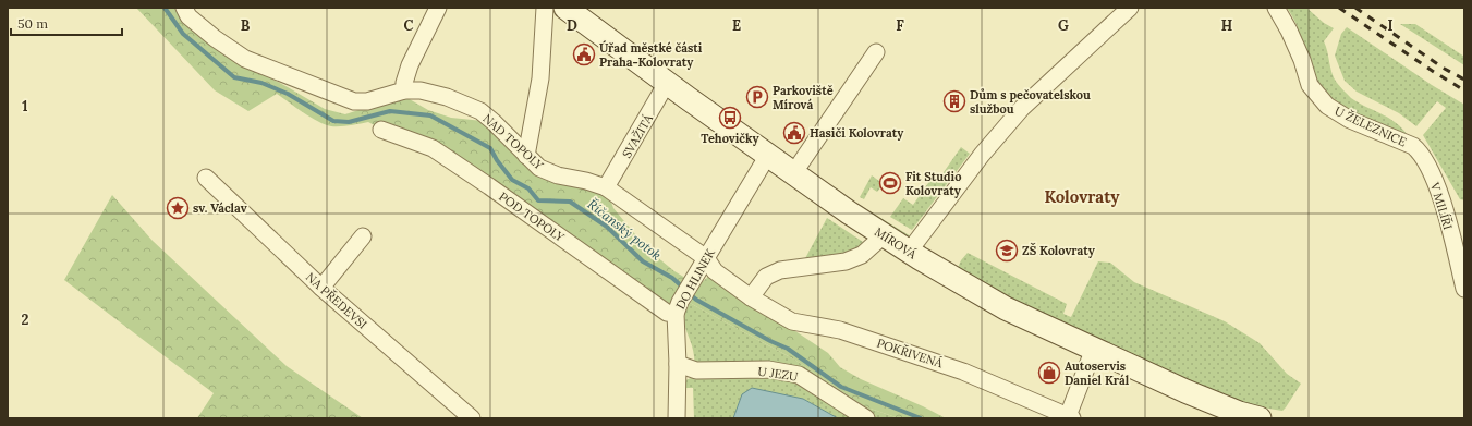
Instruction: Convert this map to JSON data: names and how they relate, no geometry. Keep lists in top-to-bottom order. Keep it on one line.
{"streets":{"street":["U ŽELEZNICE","SVAŽITÁ","NAD TOPOLY","V MILÍŘI","POD TOPOLY","MÍROVÁ","DO HLINEK","NA PŘEDEVSI","POKŘIVENÁ","U JEZU"]},"crossings":[["U ŽELEZNICE","V MILÍŘI"],["SVAŽITÁ","NAD TOPOLY"],["SVAŽITÁ","MÍROVÁ"],["NAD TOPOLY","DO HLINEK"],["NAD TOPOLY","POKŘIVENÁ"],["POD TOPOLY","DO HLINEK"],["MÍROVÁ","DO HLINEK"],["MÍROVÁ","POKŘIVENÁ"],["DO HLINEK","POKŘIVENÁ"],["DO HLINEK","U JEZU"]],"districts":["Kolovraty"],"water":["Říčanský potok"],"places":{"public building":["Úřad městké části Praha-Kolovraty","Hasiči Kolovraty"],"parking":["Parkoviště Mírová"],"building":["Dům s pečovatelskou službou"],"bus stop":["Tehovičky"],"sports":["Fit Studio Kolovraty"],"place":["sv. Václav"],"school or university":["ZŠ Kolovraty"],"shop":["Autoservis Daniel Král"]},"scale_bar":"50 m","grid":{"columns":["B","C","D","E","F","G","H","I"],"rows":["1","2"]}}
